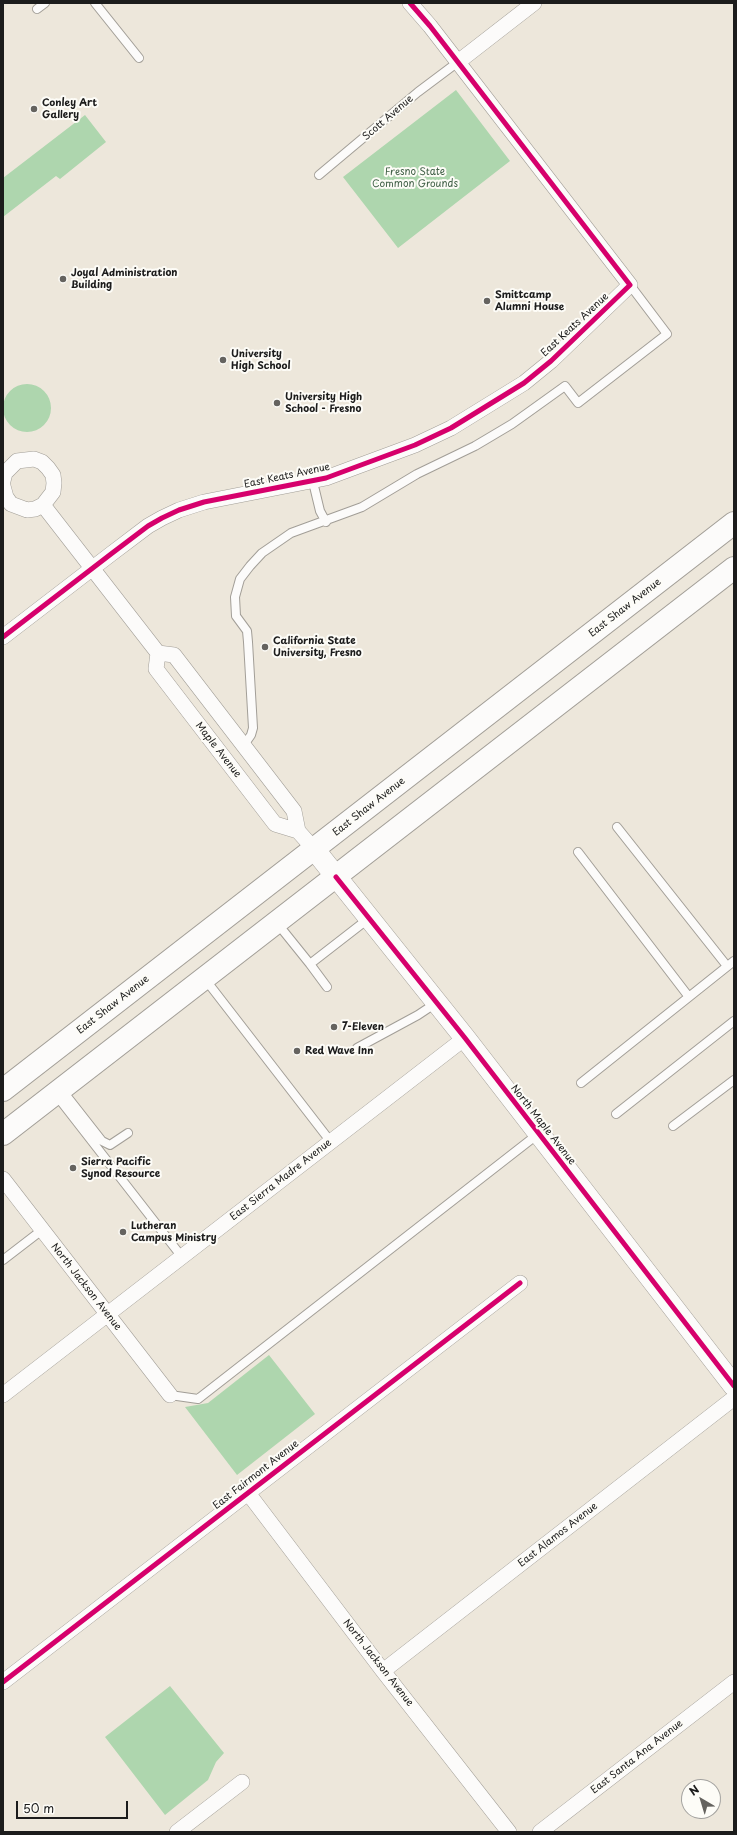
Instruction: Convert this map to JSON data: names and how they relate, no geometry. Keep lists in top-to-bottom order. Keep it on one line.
{"streets":{"main road":["East Shaw Avenue"],"street":["East Keats Avenue","Maple Avenue","North Maple Avenue","East Sierra Madre Avenue","North Jackson Avenue","East Fairmont Avenue","East Alamos Avenue","East Santa Ana Avenue"],"lane":["Scott Avenue"]},"crossings":[["East Shaw Avenue","North Maple Avenue"],["North Maple Avenue","East Sierra Madre Avenue"],["East Sierra Madre Avenue","North Jackson Avenue"],["North Jackson Avenue","East Fairmont Avenue"],["North Jackson Avenue","East Alamos Avenue"]],"parks":["Fresno State Common Grounds"],"places":["Conley Art Gallery","Joyal Administration Building","Smittcamp Alumni House","University High School","University High School - Fresno","California State University, Fresno","7-Eleven","Red Wave Inn","Sierra Pacific Synod Resource","Lutheran Campus Ministry"],"scale_bar":"50 m","north":"top left"}
